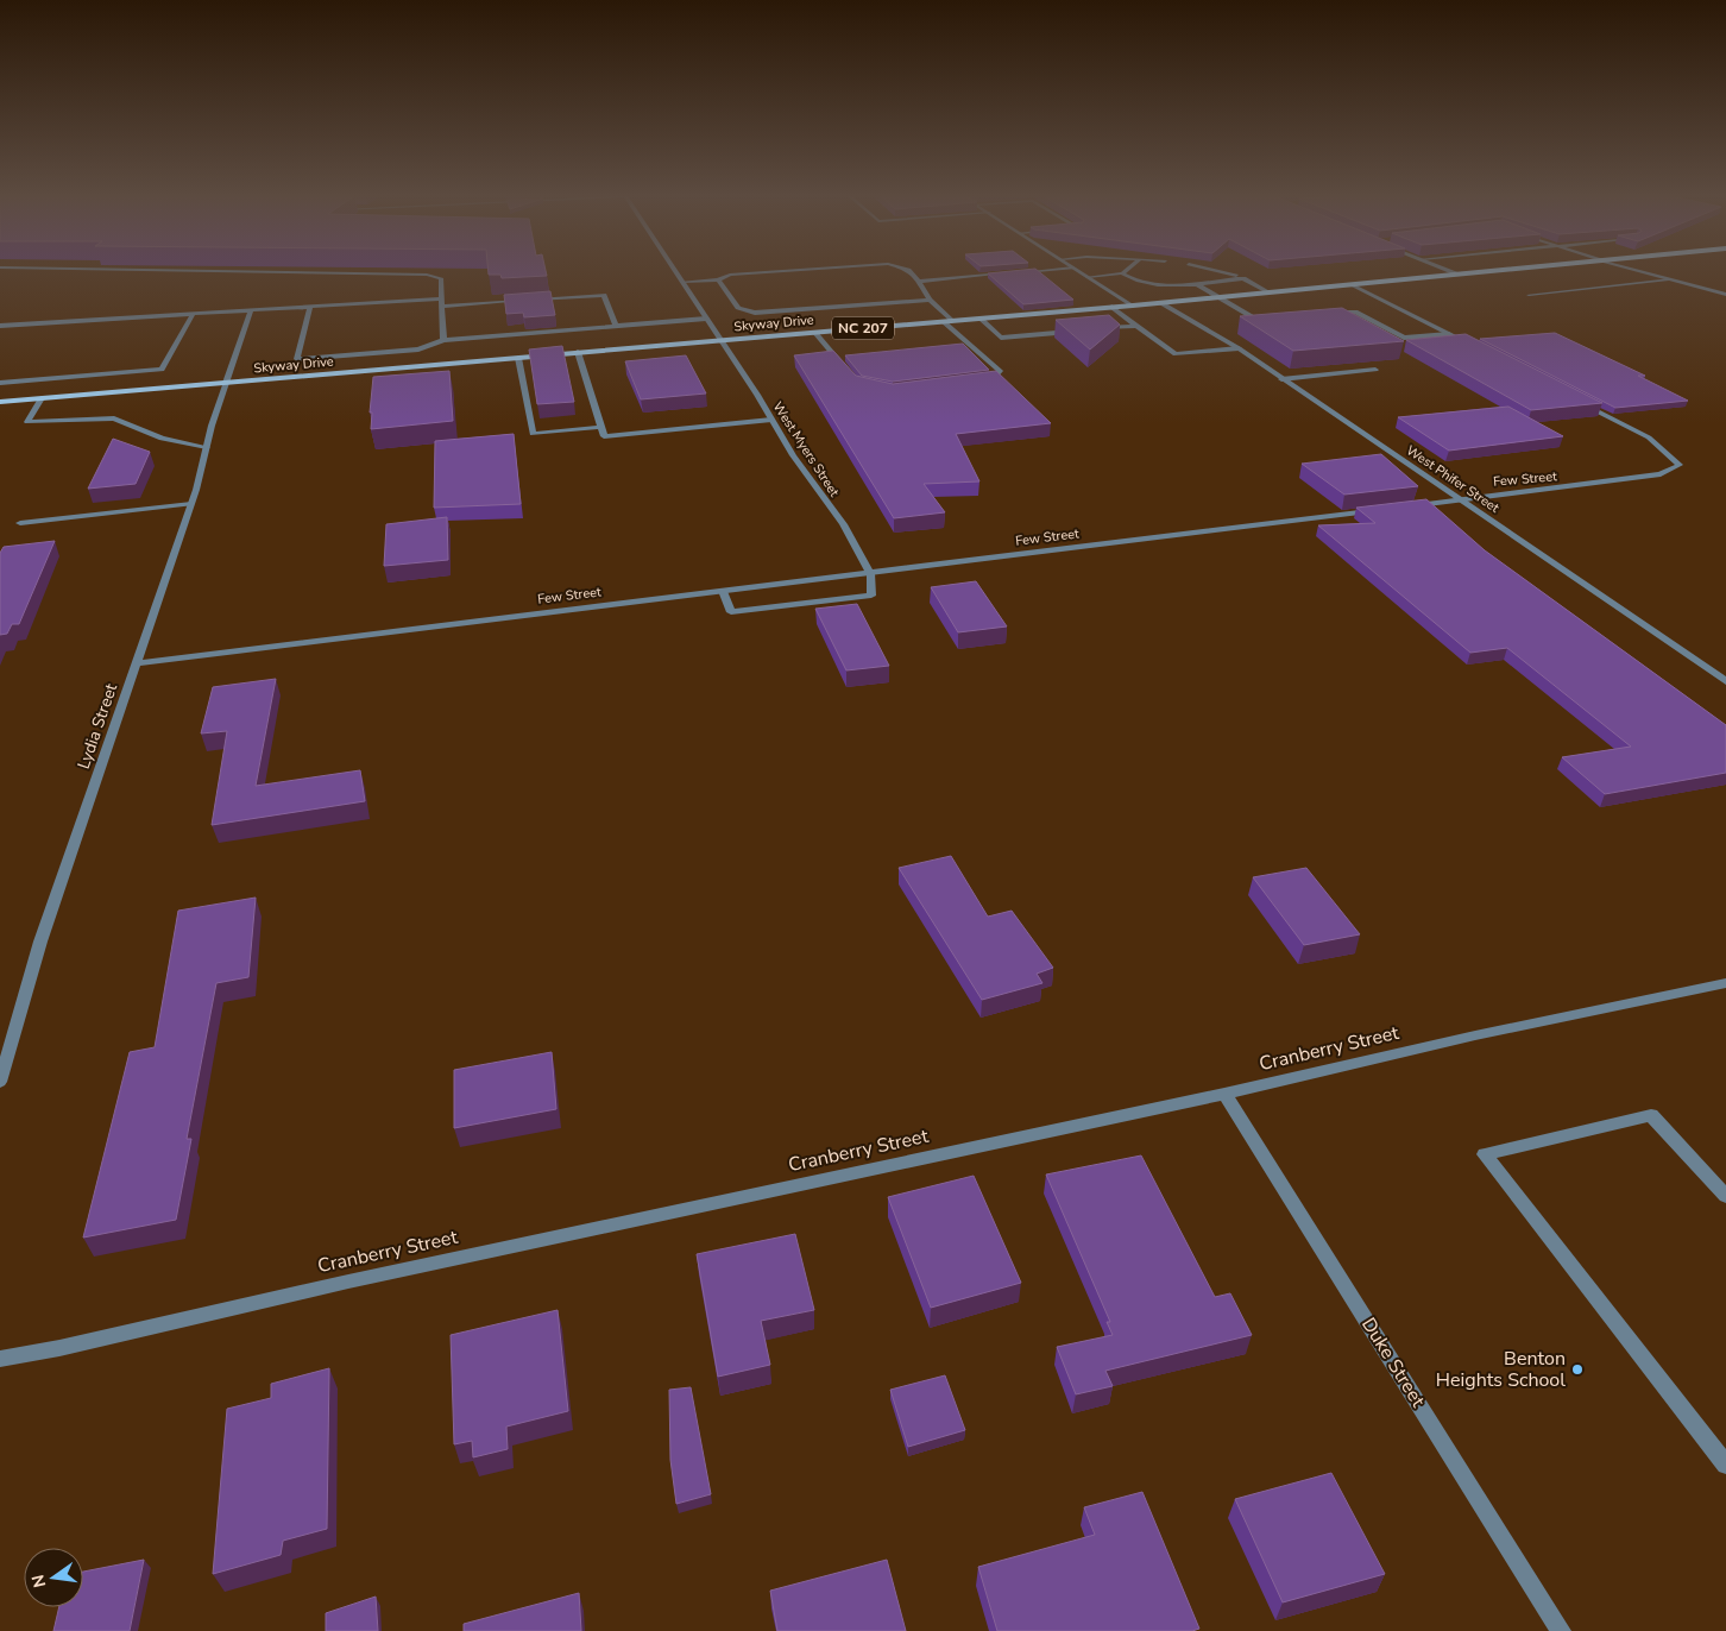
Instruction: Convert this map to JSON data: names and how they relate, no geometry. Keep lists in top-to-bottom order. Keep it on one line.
{"streets":{"main road":["Skyway Drive","NC 207"],"street":["West Myers Street","West Phifer Street","Few Street","Lydia Street","Cranberry Street","Duke Street"]},"crossings":[["Skyway Drive","West Myers Street"],["Skyway Drive","West Phifer Street"],["Skyway Drive","Lydia Street"],["West Myers Street","Few Street"],["West Phifer Street","Few Street"],["Few Street","Lydia Street"],["Cranberry Street","Duke Street"]],"places":["Benton Heights School"],"north":"left"}
